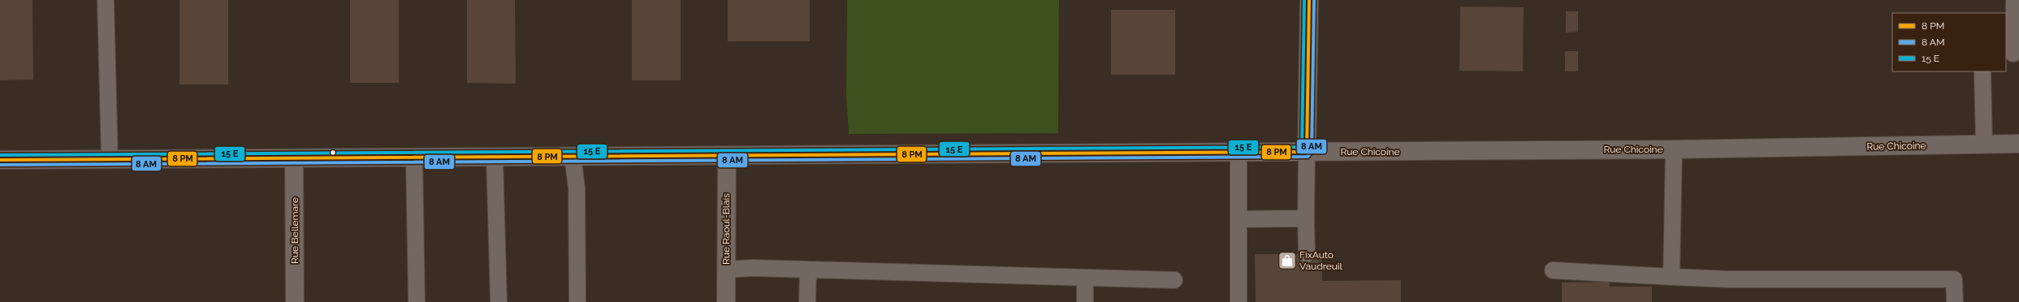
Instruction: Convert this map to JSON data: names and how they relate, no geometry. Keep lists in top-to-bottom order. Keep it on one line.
{"streets":{"street":["Rue Chicoine","Rue Raoul-Blais","Rue Bellemare"]},"crossings":[["Rue Chicoine","Rue Raoul-Blais"],["Rue Chicoine","Rue Bellemare"]],"places":{"shop":["FixAuto Vaudreuil"]},"legend":["8 PM","8 AM","15 E"]}
